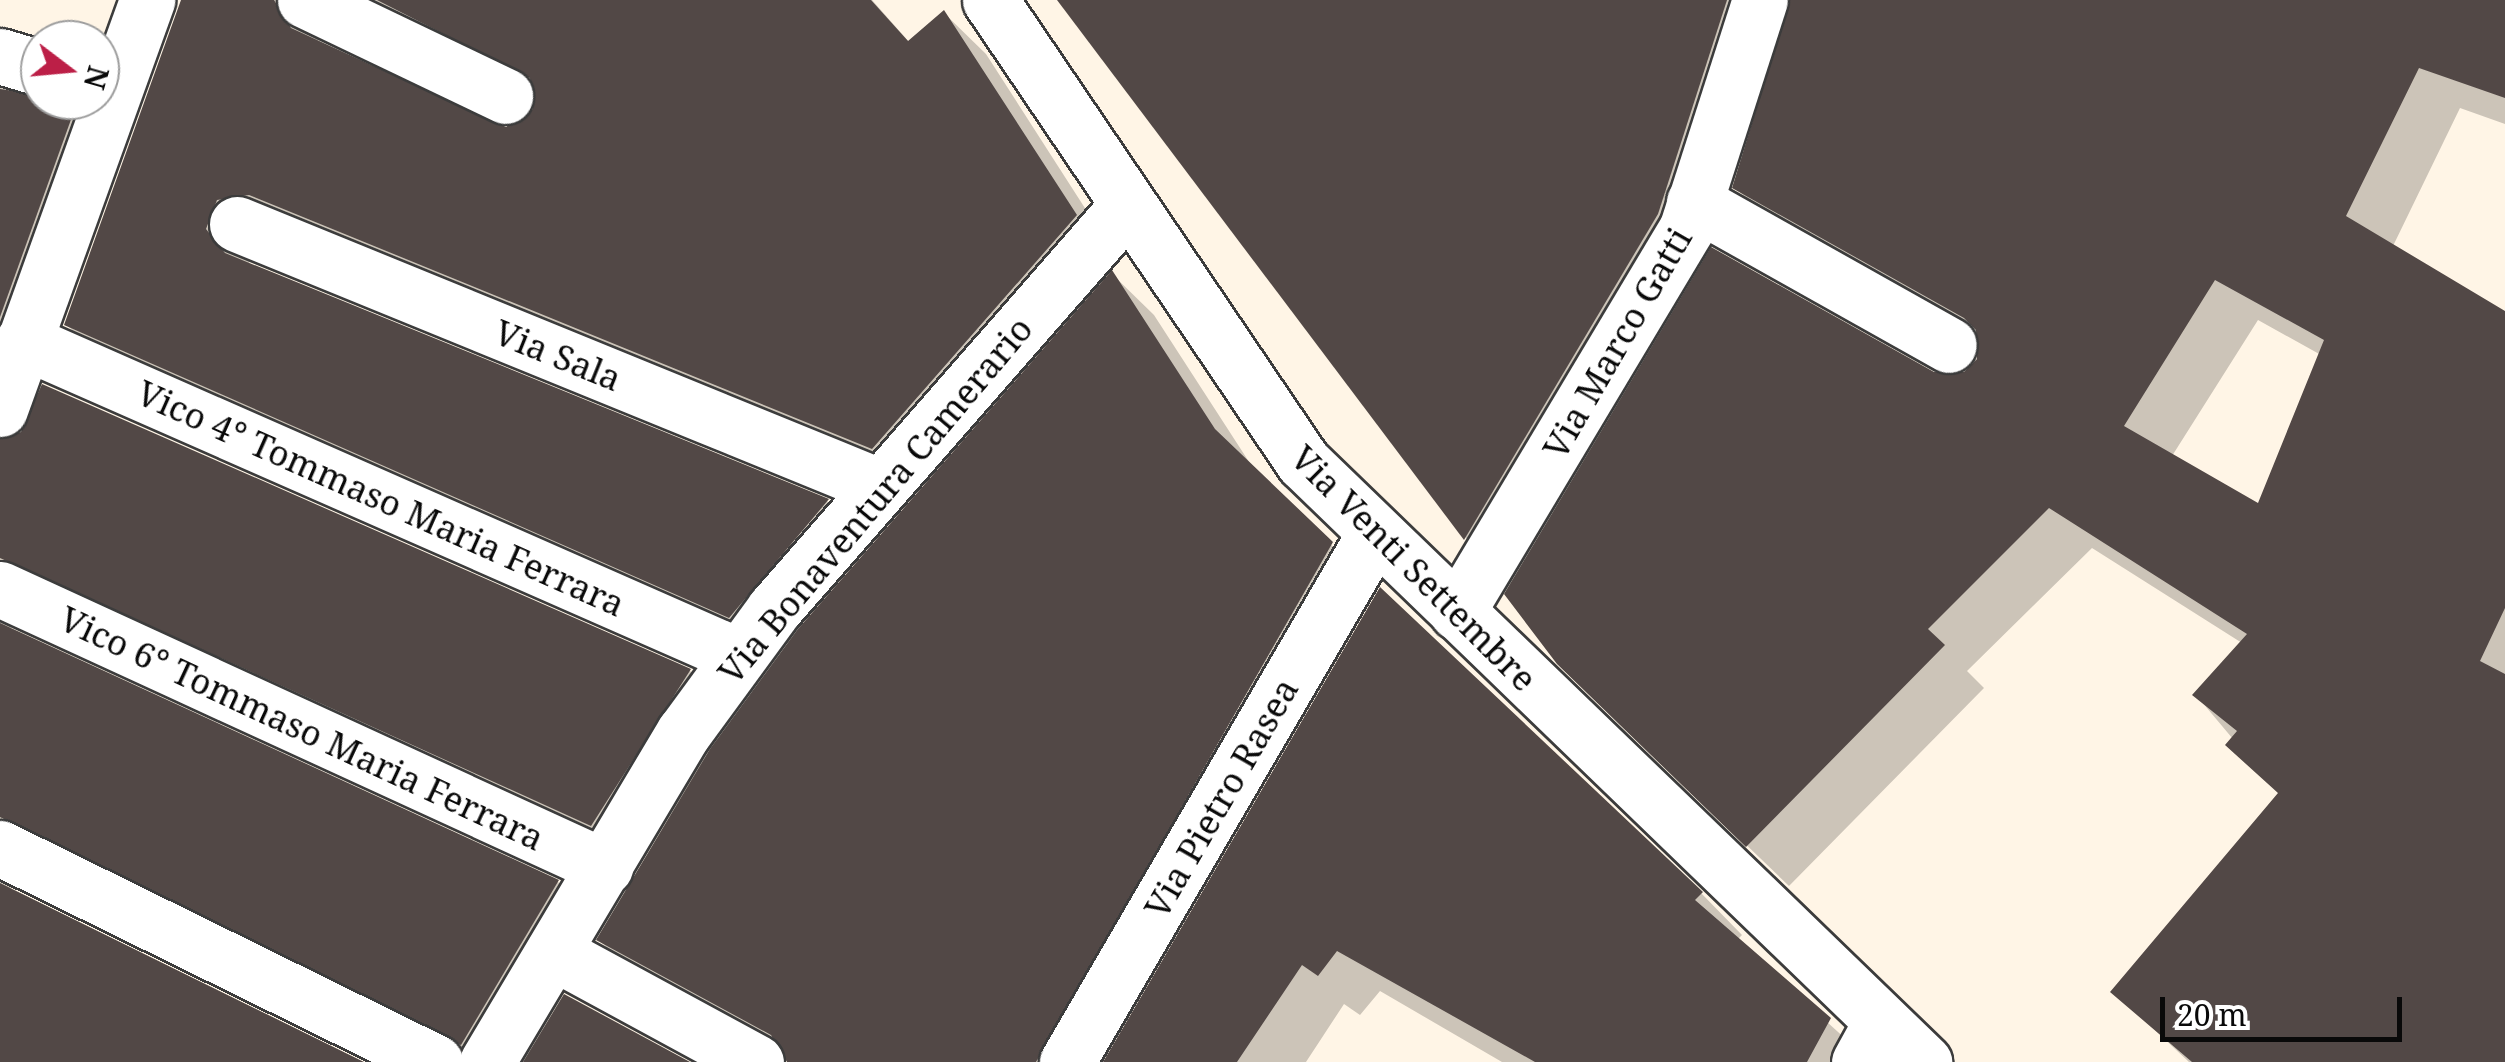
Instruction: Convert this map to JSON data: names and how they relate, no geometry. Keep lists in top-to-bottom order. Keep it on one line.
{"streets":{"street":["Via Marco Gatti","Via Sala","Vico 4° Tommaso Maria Ferrara","Via Bonaventura Camerario","Via Venti Settembre","Vico 6° Tommaso Maria Ferrara","Via Pietro Rasea"]},"crossings":[["Via Marco Gatti","Via Venti Settembre"],["Via Sala","Via Bonaventura Camerario"],["Vico 4° Tommaso Maria Ferrara","Via Bonaventura Camerario"],["Via Bonaventura Camerario","Via Venti Settembre"],["Via Bonaventura Camerario","Vico 6° Tommaso Maria Ferrara"],["Via Venti Settembre","Via Pietro Rasea"]],"scale_bar":"20 m","north":"right"}
